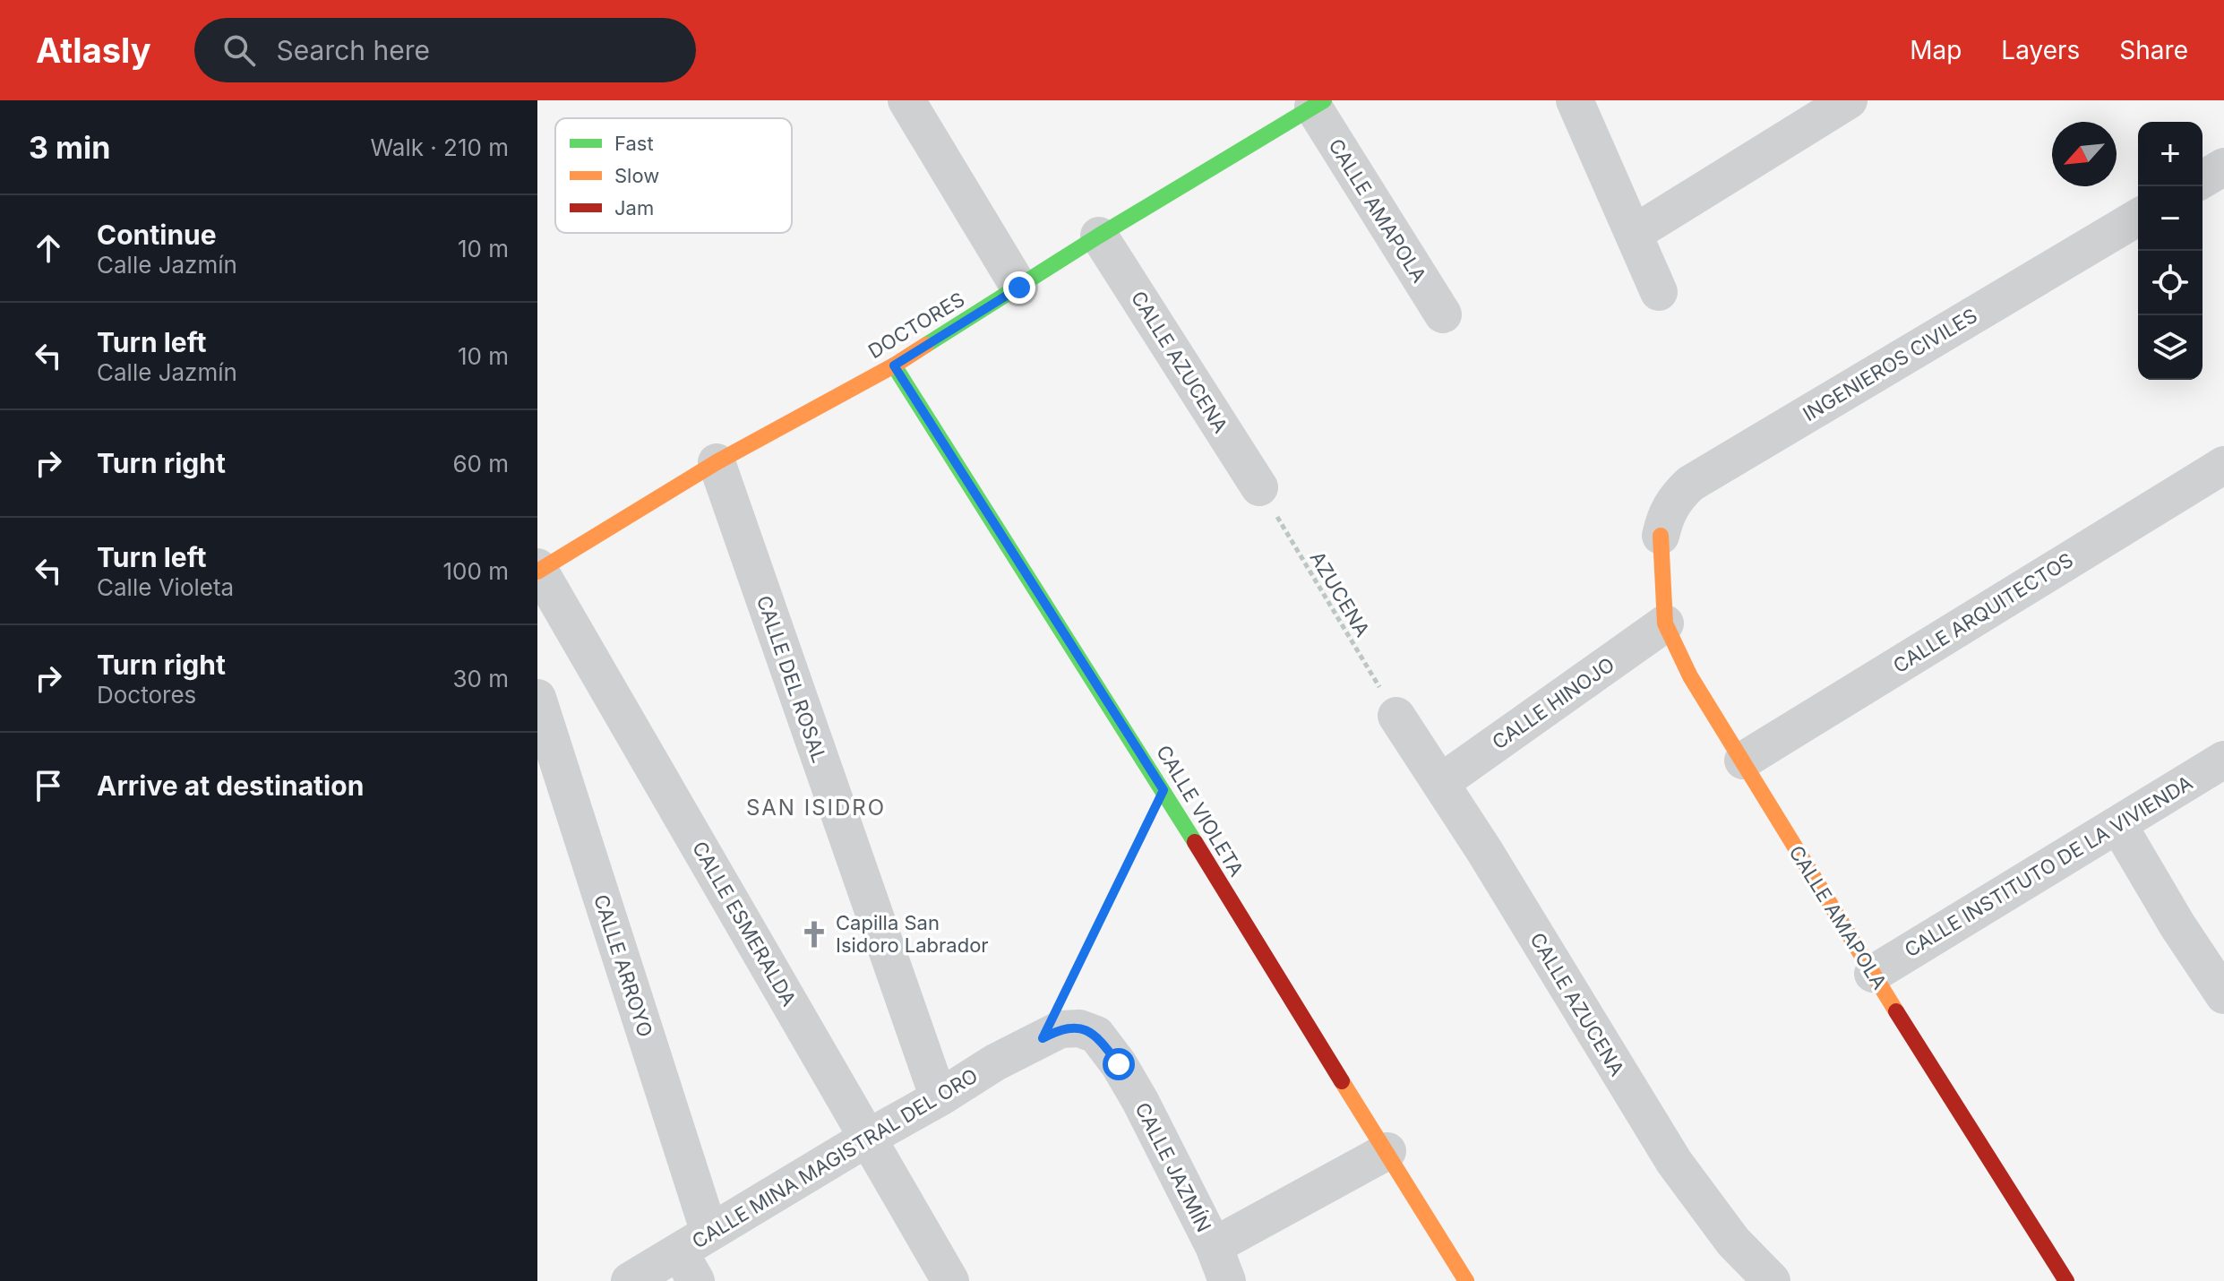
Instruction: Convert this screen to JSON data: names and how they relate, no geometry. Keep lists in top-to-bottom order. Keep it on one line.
{"streets":{"street":["CALLE AMAPOLA","DOCTORES","CALLE AZUCENA","INGENIEROS CIVILES","CALLE ARQUITECTOS","CALLE DEL ROSAL","CALLE HINOJO","CALLE VIOLETA","CALLE INSTITUTO DE LA VIVIENDA","CALLE ESMERALDA","CALLE ARROYO","CALLE MINA MAGISTRAL DEL ORO","CALLE JAZMÍN"],"path":["AZUCENA"]},"crossings":[["CALLE AMAPOLA","DOCTORES"],["CALLE AMAPOLA","INGENIEROS CIVILES"],["CALLE AMAPOLA","CALLE ARQUITECTOS"],["CALLE AMAPOLA","CALLE HINOJO"],["CALLE AMAPOLA","CALLE INSTITUTO DE LA VIVIENDA"],["DOCTORES","CALLE AZUCENA"],["DOCTORES","CALLE DEL ROSAL"],["DOCTORES","CALLE VIOLETA"],["DOCTORES","CALLE ESMERALDA"],["CALLE AZUCENA","AZUCENA"],["CALLE AZUCENA","CALLE HINOJO"],["CALLE DEL ROSAL","CALLE MINA MAGISTRAL DEL ORO"],["CALLE ESMERALDA","CALLE MINA MAGISTRAL DEL ORO"],["CALLE ARROYO","CALLE MINA MAGISTRAL DEL ORO"],["CALLE MINA MAGISTRAL DEL ORO","CALLE JAZMÍN"]],"districts":["SAN ISIDRO"],"places":{"church":["Capilla San Isidoro Labrador"]},"legend":["Fast","Slow","Jam"],"north":"bottom left","page":{"header":"Atlasly","search":"Search here","nav":["Map","Layers","Share"],"heading":["3 min","Walk · 210 m"],"map_buttons":["+","−"],"list":[["Continue","Calle Jazmín","10 m"],["Turn left","Calle Jazmín","10 m"],["Turn right","60 m"],["Turn left","Calle Violeta","100 m"],["Turn right","Doctores","30 m"],"Arrive at destination"]}}
